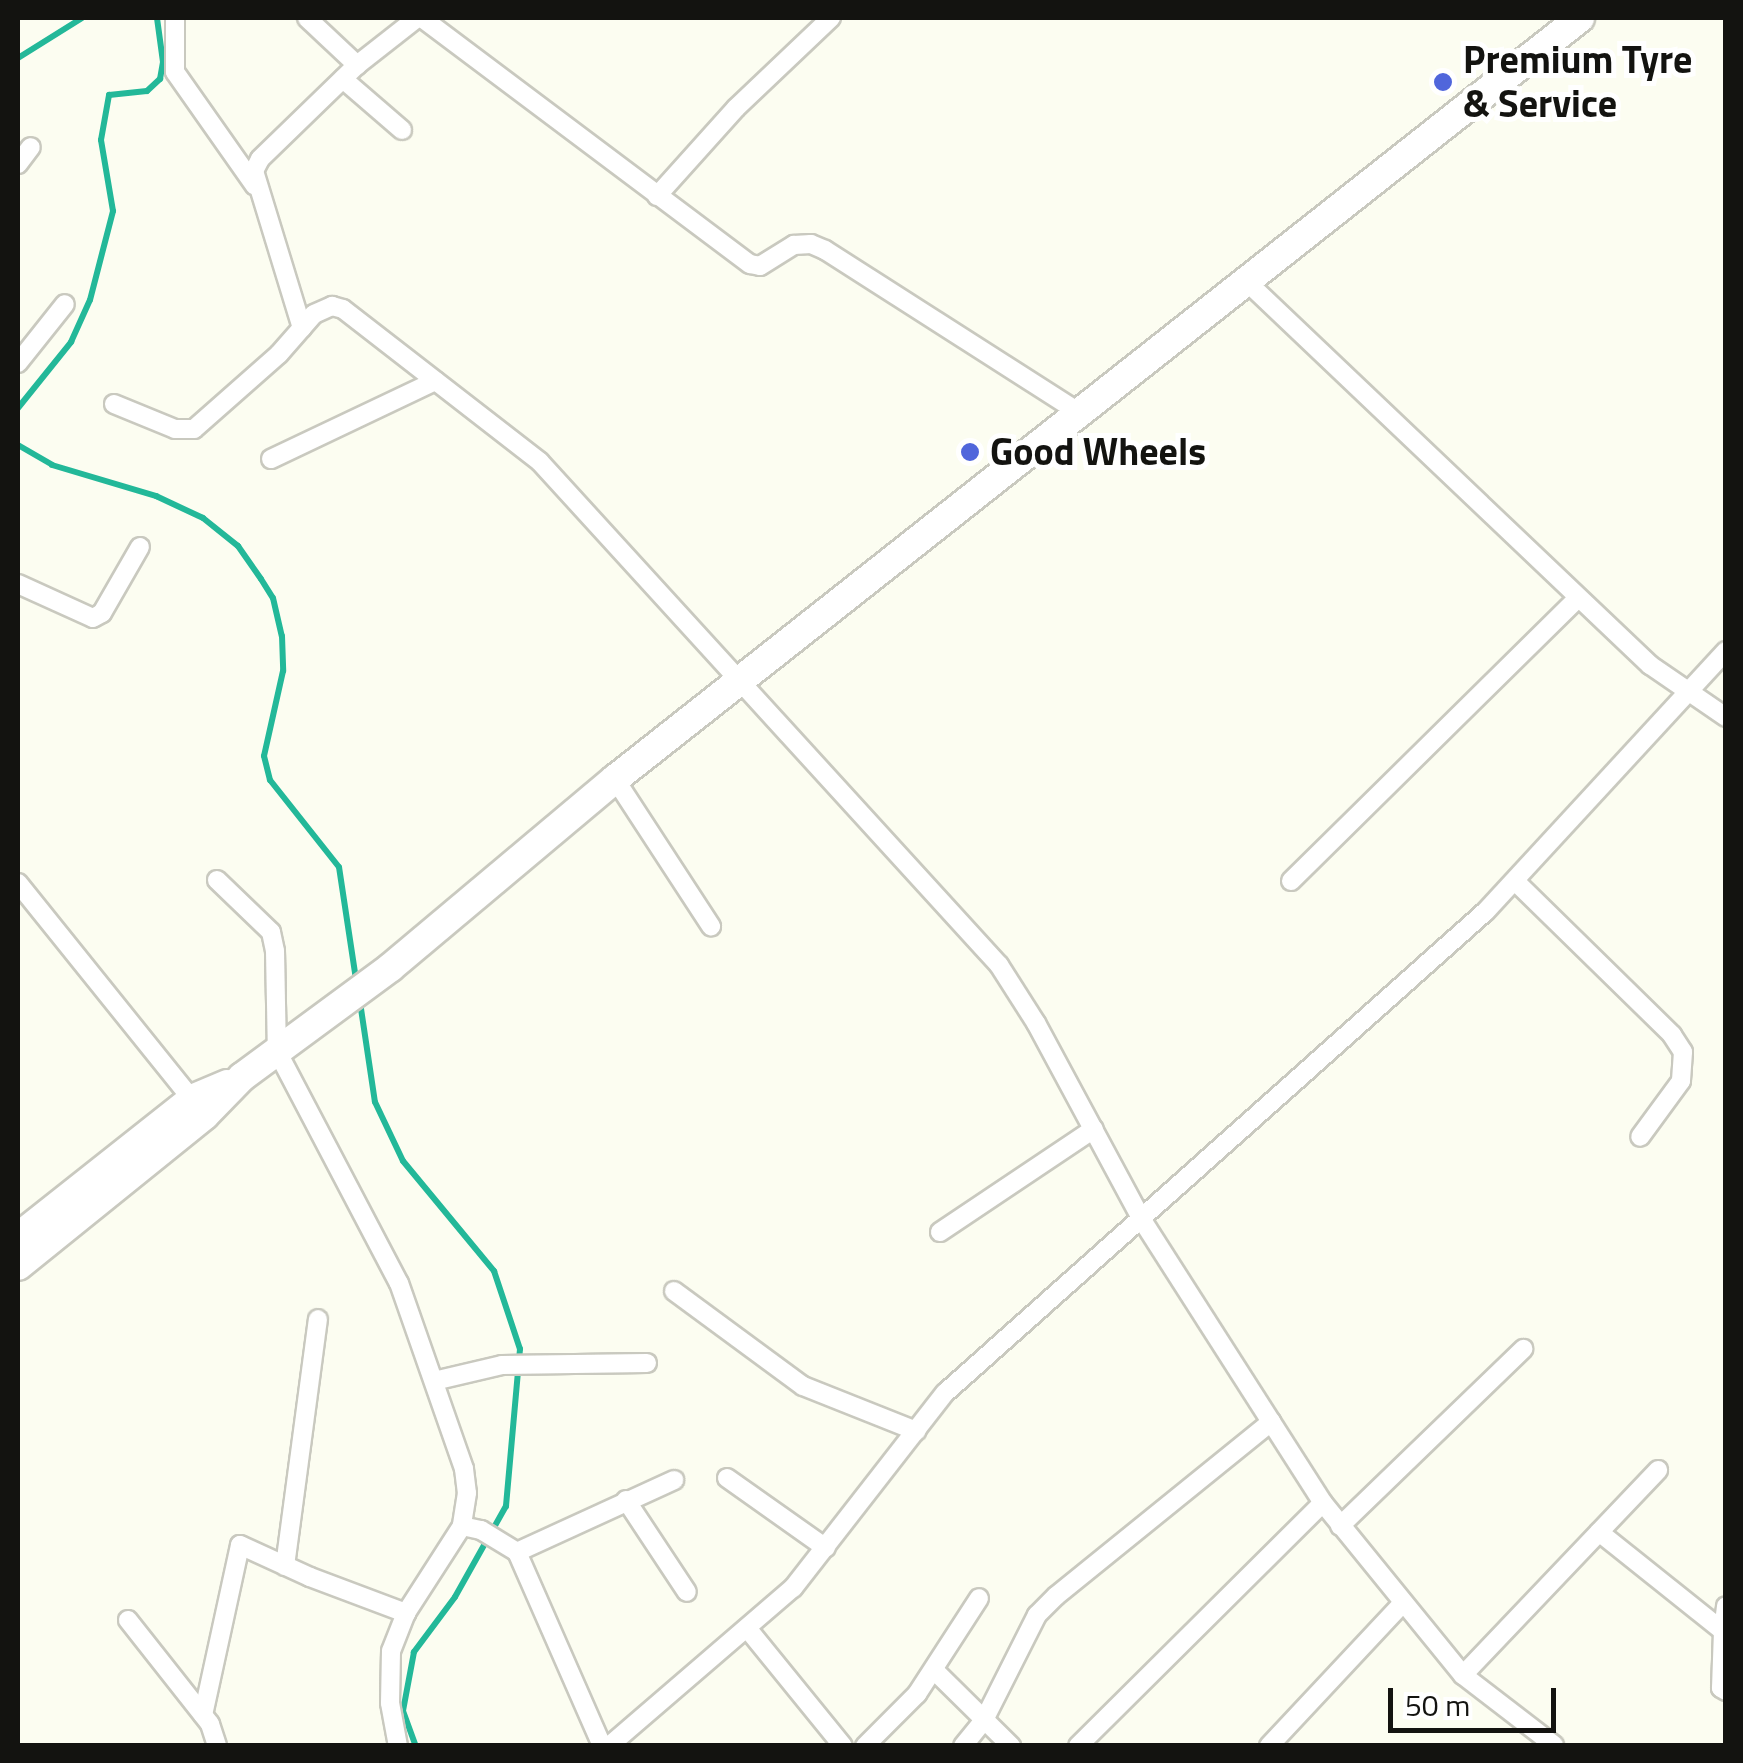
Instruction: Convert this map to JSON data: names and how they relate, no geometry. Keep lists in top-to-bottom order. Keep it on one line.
{"places":["Premium Tyre & Service","Good Wheels"],"scale_bar":"50 m"}
